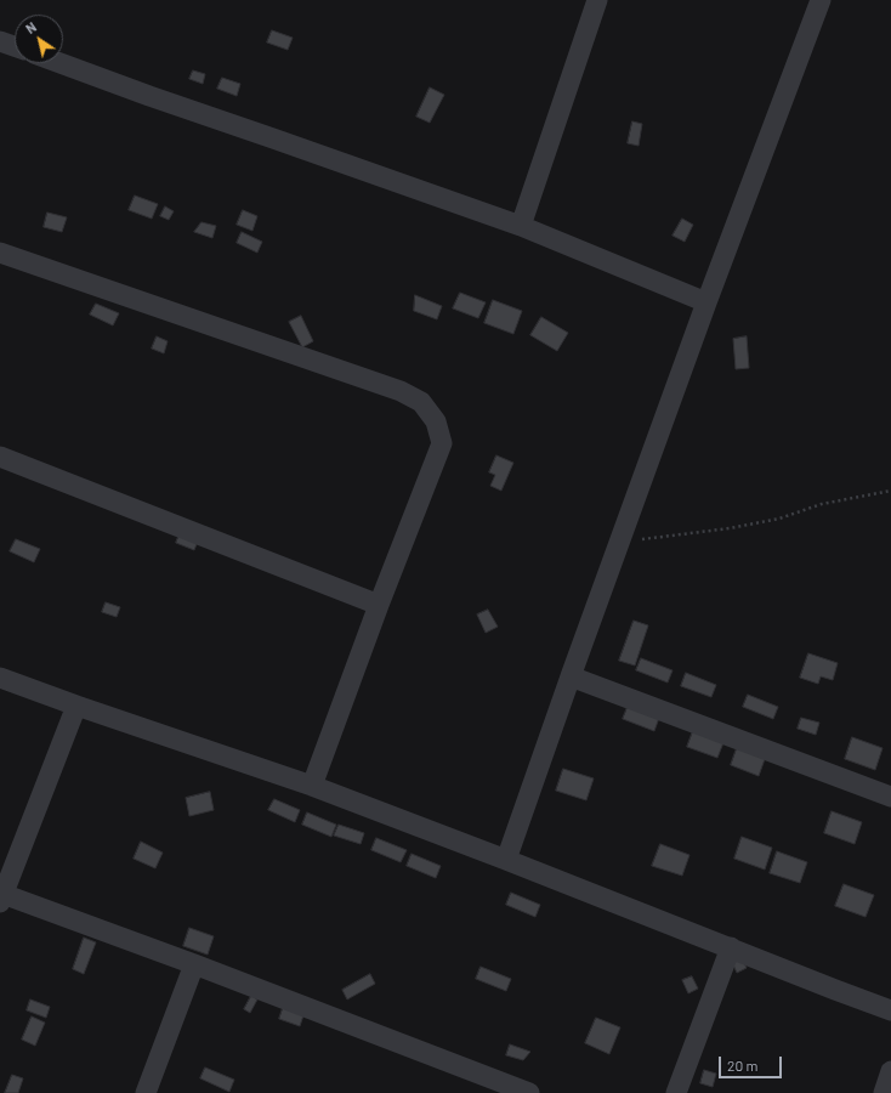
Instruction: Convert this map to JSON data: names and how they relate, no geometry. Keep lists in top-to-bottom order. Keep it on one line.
{"scale_bar":"20 m","north":"top left"}
